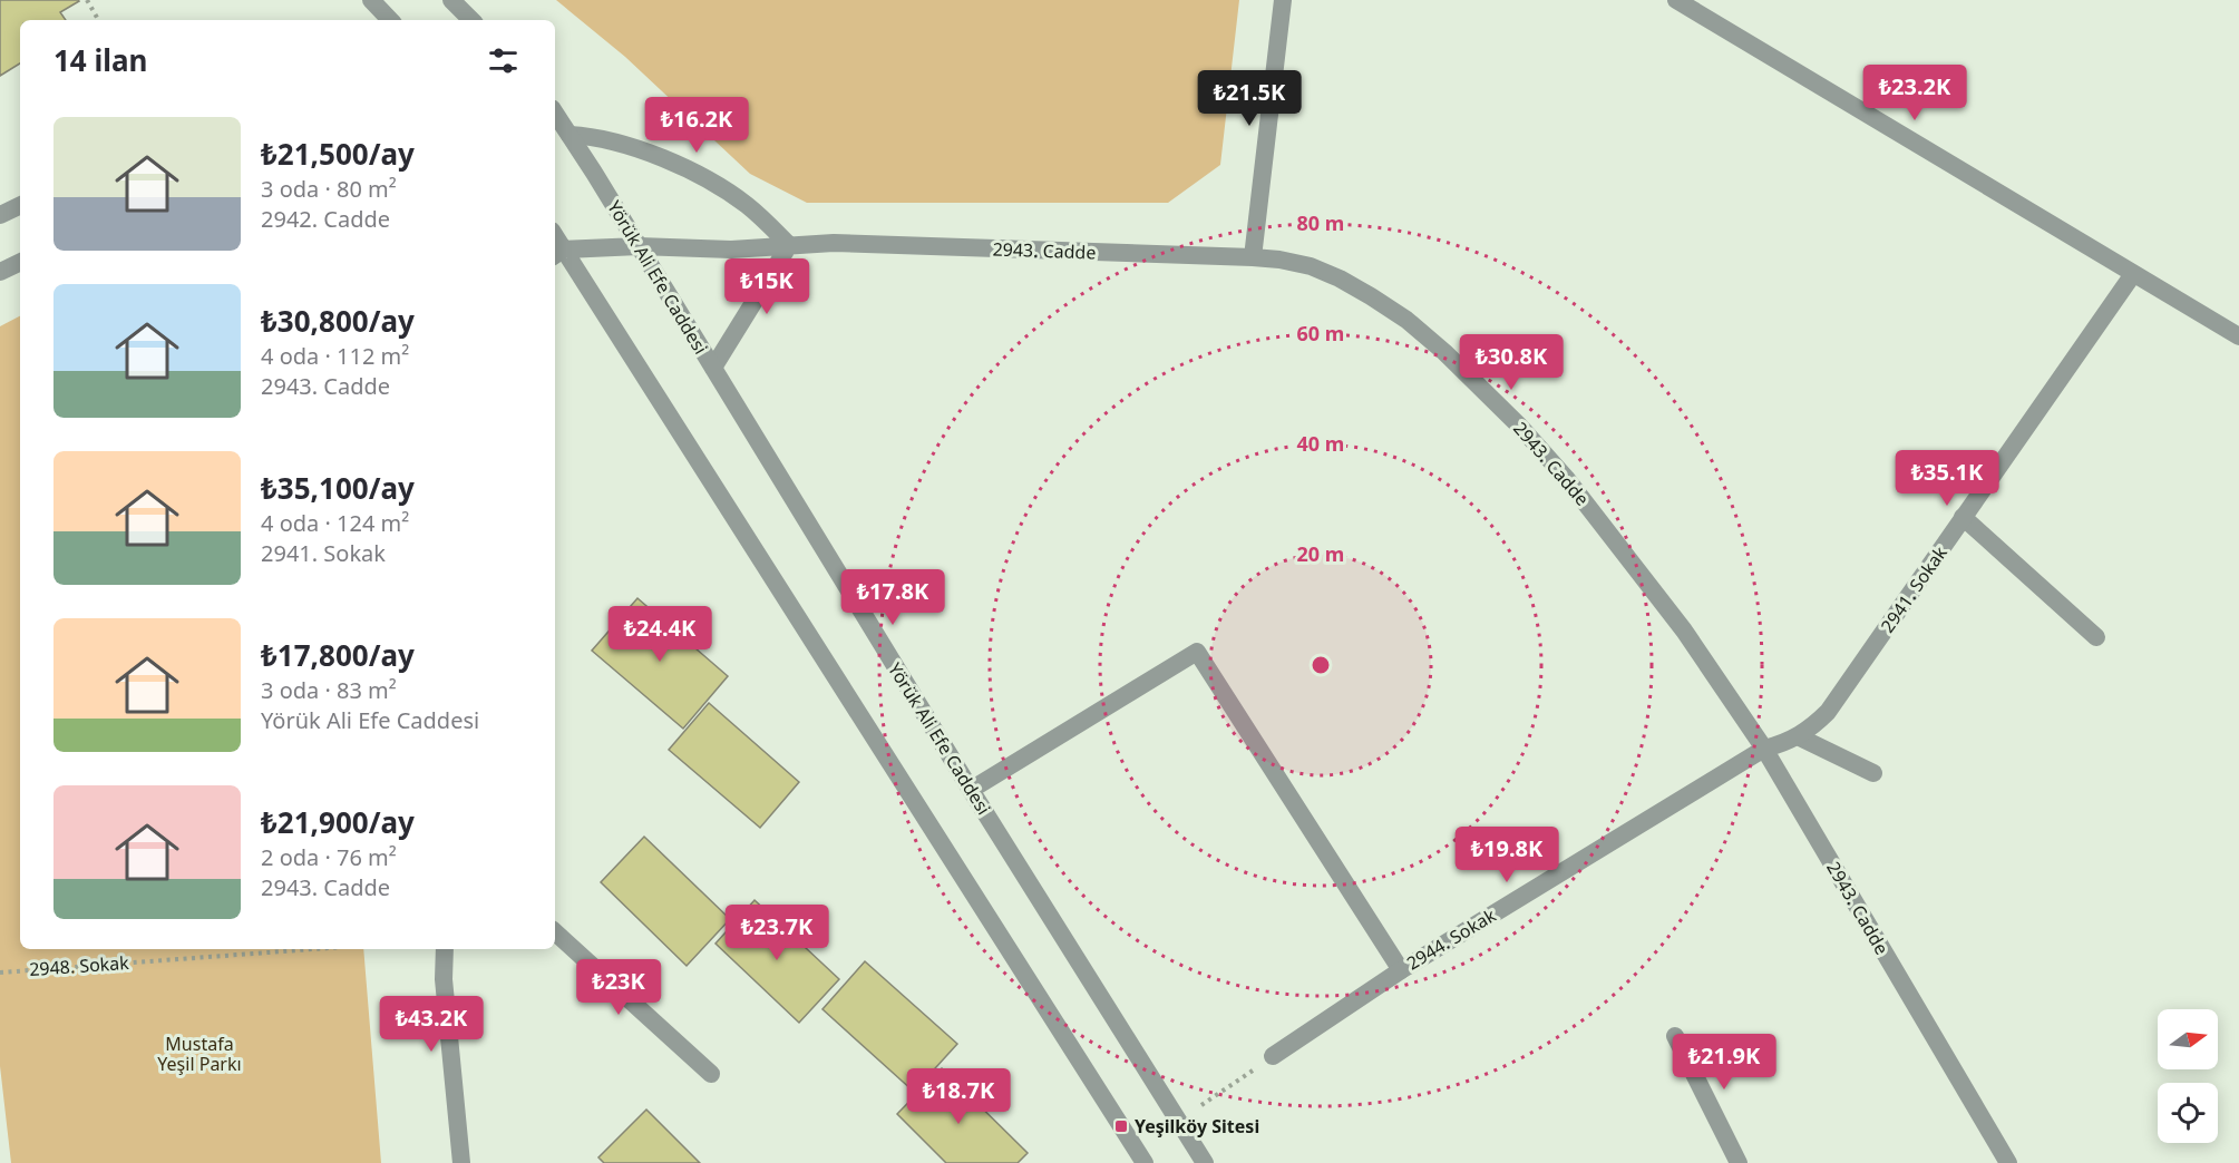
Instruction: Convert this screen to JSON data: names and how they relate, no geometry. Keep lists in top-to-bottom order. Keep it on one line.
{"streets":{"street":["2943. Cadde","Yörük Ali Efe Caddesi","2941. Sokak","2944. Sokak"],"path":["2948. Sokak"]},"crossings":[["2943. Cadde","Yörük Ali Efe Caddesi"],["2943. Cadde","2941. Sokak"],["2943. Cadde","2944. Sokak"],["2941. Sokak","2944. Sokak"]],"parks":["Mustafa Yeşil Parkı"],"places":{"transit":["Yeşilköy Sitesi"]},"north":"right","page":{"heading":"14 ilan","price":["₺23.2K","₺21.5K","₺16.2K","₺15K","₺30.8K","₺35.1K","₺17.8K","₺24.4K","₺19.8K","₺23.7K","₺23K","₺43.2K","₺21.9K","₺18.7K"],"list":[{"name":"₺21,500/ay","note":"3 oda · 80 m² · 2942. Cadde"},{"name":"₺30,800/ay","note":"4 oda · 112 m² · 2943. Cadde"},{"name":"₺35,100/ay","note":"4 oda · 124 m² · 2941. Sokak"},{"name":"₺17,800/ay","note":"3 oda · 83 m² · Yörük Ali Efe Caddesi"},{"name":"₺21,900/ay","note":"2 oda · 76 m² · 2943. Cadde"}]},"rings":["80 m","60 m","40 m","20 m"]}
